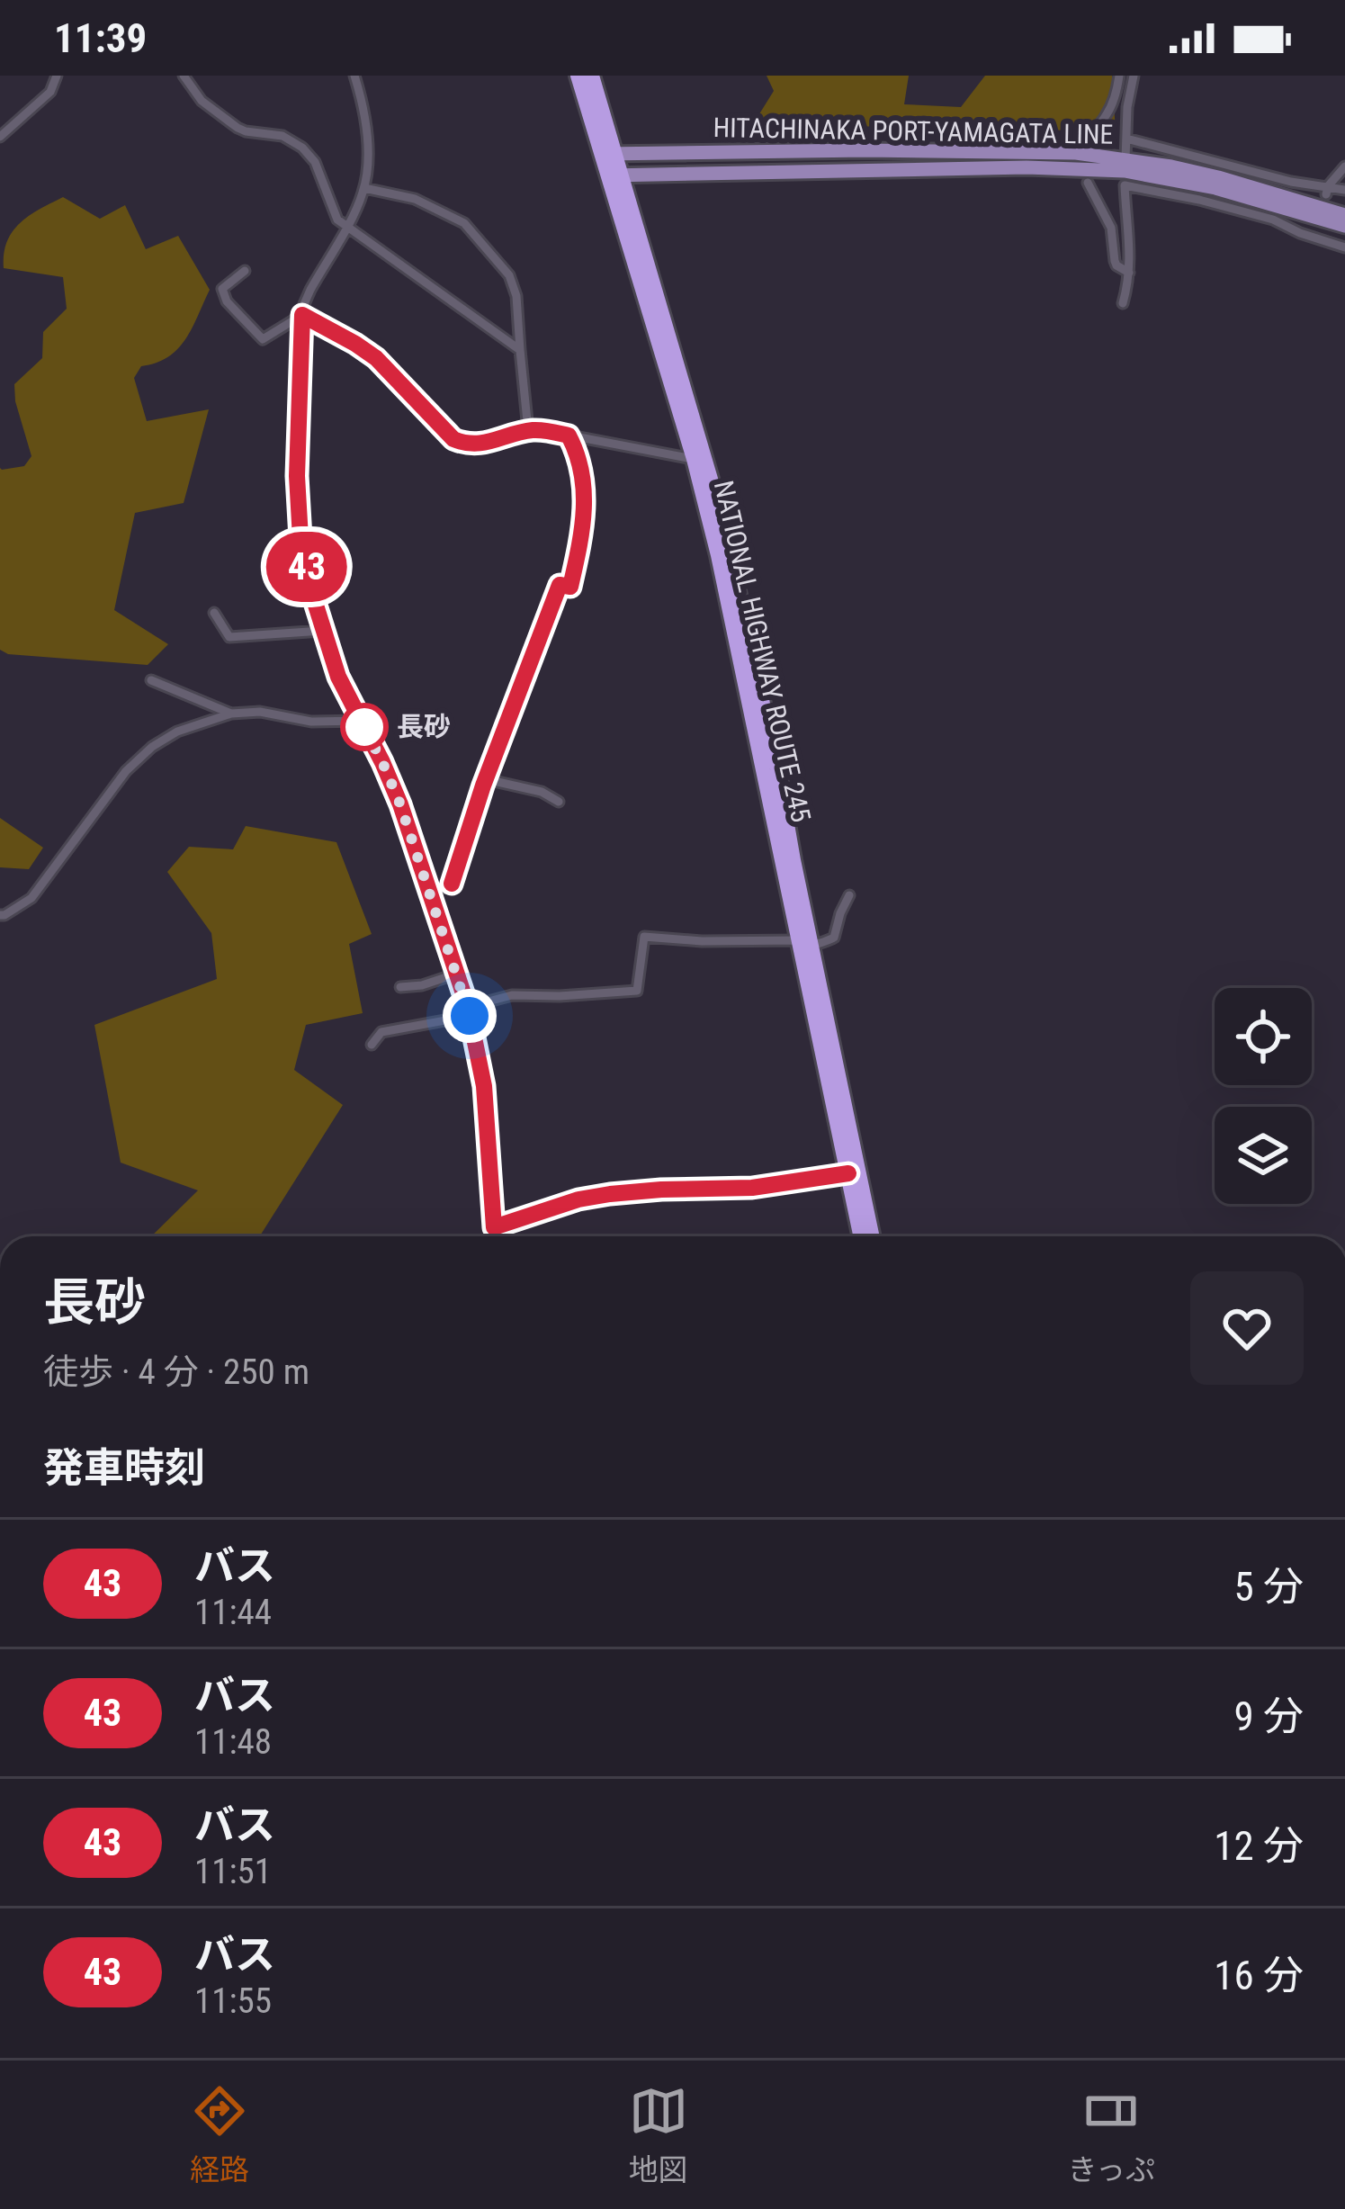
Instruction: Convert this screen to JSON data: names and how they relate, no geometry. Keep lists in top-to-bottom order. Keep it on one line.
{"streets":{"highway":["NATIONAL HIGHWAY ROUTE 245"],"main road":["HITACHINAKA PORT-YAMAGATA LINE"]},"crossings":[["HITACHINAKA PORT-YAMAGATA LINE","NATIONAL HIGHWAY ROUTE 245"]],"places":["長砂"],"lines":["bus line 43"],"page":{"status":"11:39","on_map":"43","heading":[["長砂","徒歩 · 4 分 · 250 m"],"発車時刻"],"list":[{"mark":"43","name":"バス","note":"11:44","value":"5 分"},{"mark":"43","name":"バス","note":"11:48","value":"9 分"},{"mark":"43","name":"バス","note":"11:51","value":"12 分"},{"mark":"43","name":"バス","note":"11:55","value":"16 分"}],"tabs":["経路","地図","きっぷ"]}}
